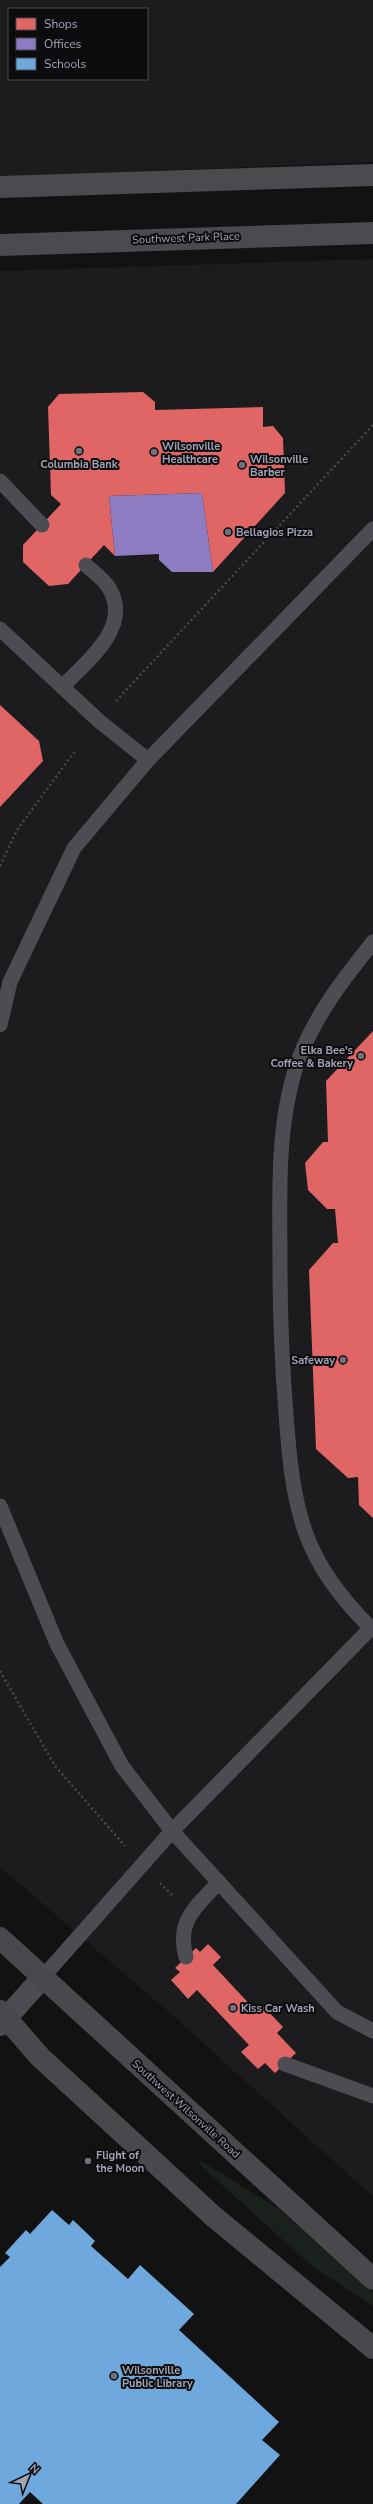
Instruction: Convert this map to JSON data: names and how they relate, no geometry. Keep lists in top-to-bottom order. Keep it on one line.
{"streets":{"main road":["Southwest Wilsonville Road"],"street":["Southwest Park Place"]},"places":["Columbia Bank","Wilsonville Healthcare","Wilsonville Barber","Bellagios Pizza","Elka Bee's Coffee & Bakery","Safeway","Kiss Car Wash","Flight of the Moon","Wilsonville Public Library"],"legend":["Shops","Offices","Schools"],"north":"top right"}
